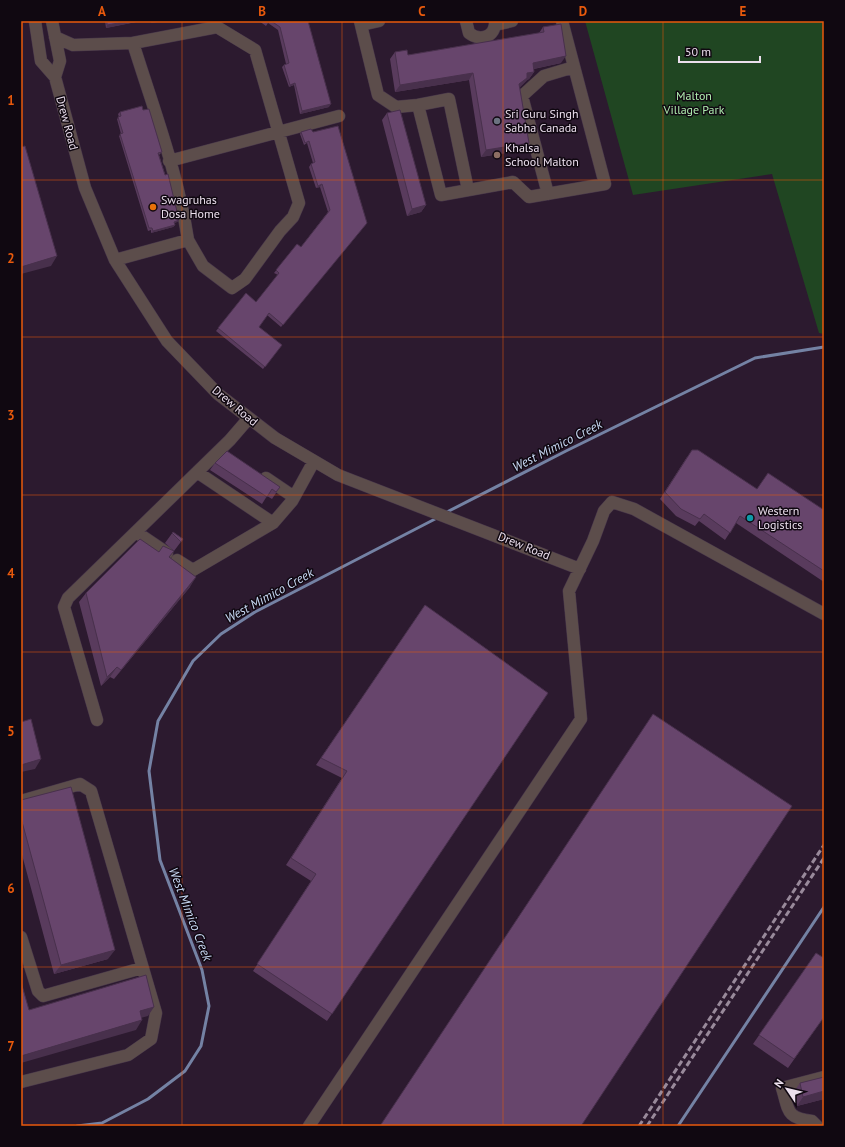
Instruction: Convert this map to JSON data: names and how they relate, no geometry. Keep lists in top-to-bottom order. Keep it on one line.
{"streets":{"street":["Drew Road"]},"water":["West Mimico Creek"],"parks":["Malton Village Park"],"places":["Sri Guru Singh Sabha Canada","Khalsa School Malton","Swagruhas Dosa Home","Western Logistics"],"scale_bar":"50 m","north":"top left","grid":{"columns":["A","B","C","D","E"],"rows":["1","2","3","4","5","6","7"]}}
